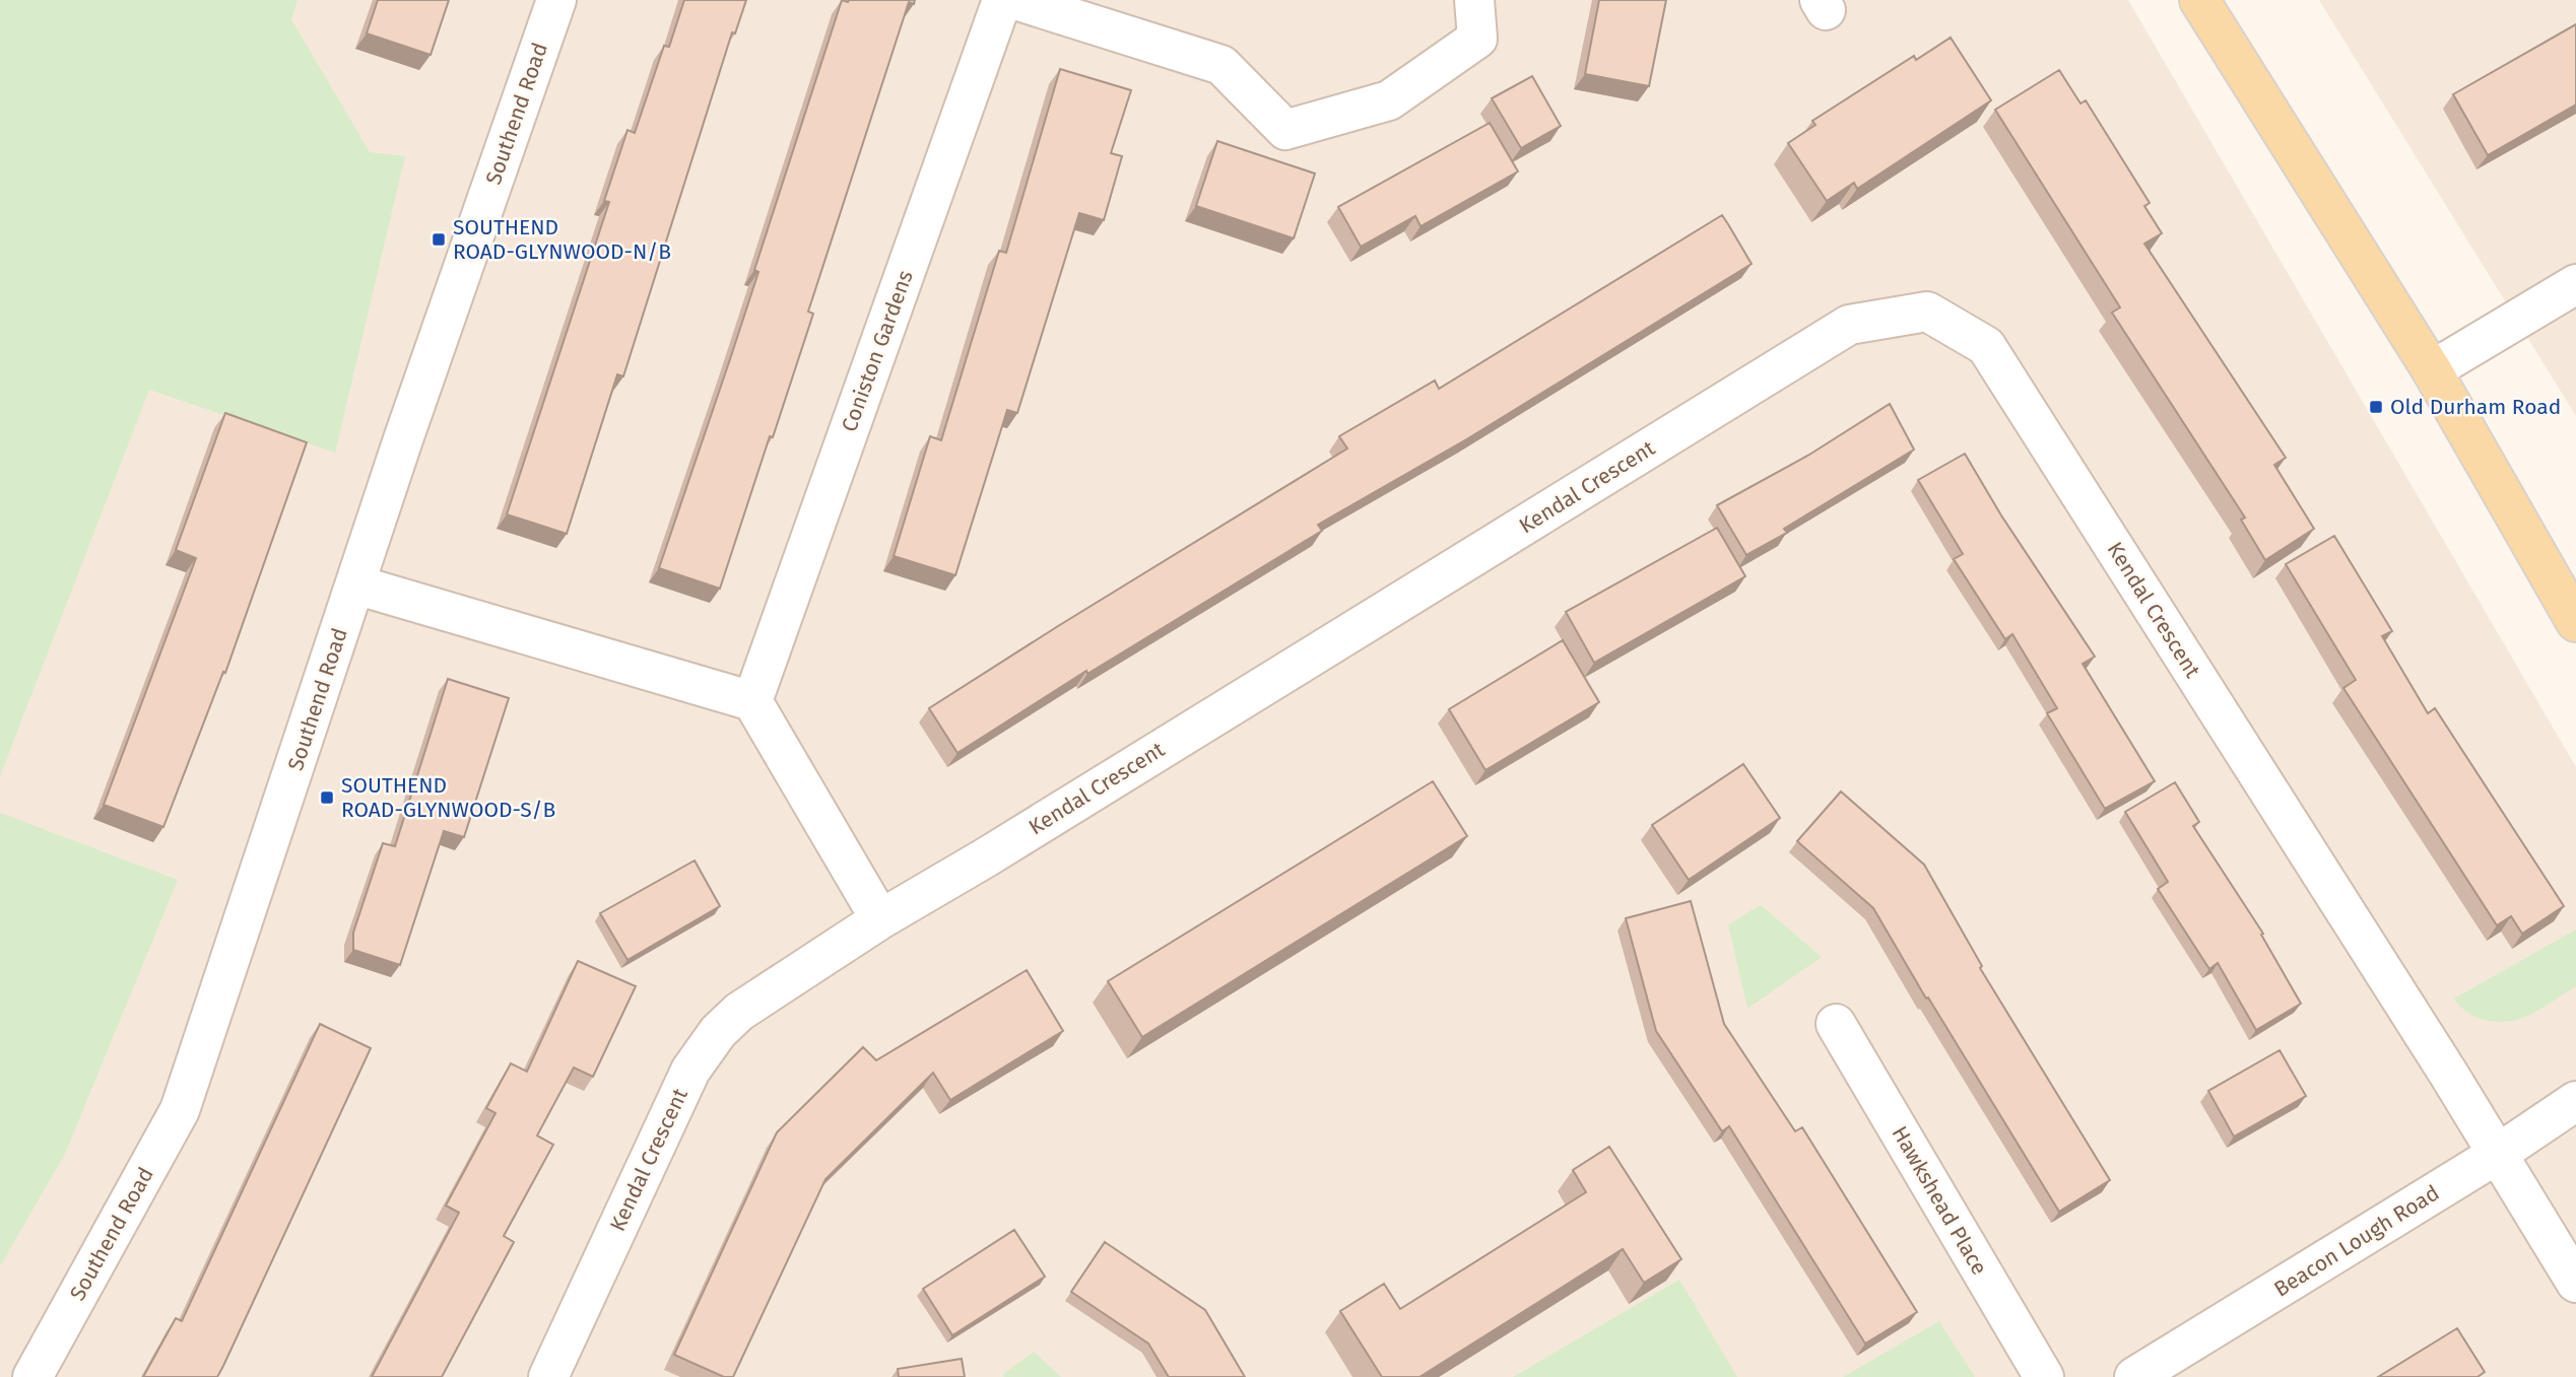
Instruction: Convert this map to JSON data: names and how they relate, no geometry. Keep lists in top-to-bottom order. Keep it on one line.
{"streets":{"street":["Southend Road","Coniston Gardens","Kendal Crescent","Hawkshead Place","Beacon Lough Road"]},"crossings":[["Kendal Crescent","Beacon Lough Road"]],"places":{"transit":["SOUTHEND ROAD-GLYNWOOD-N/B","Old Durham Road","SOUTHEND ROAD-GLYNWOOD-S/B"]}}
